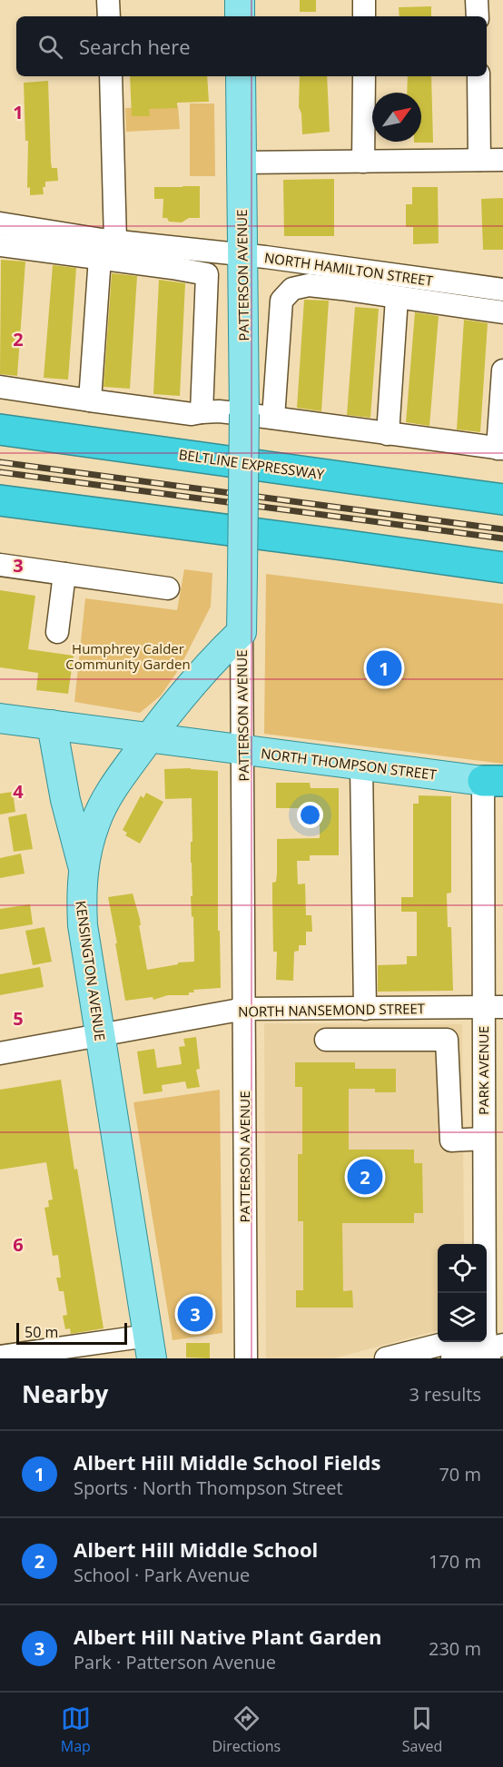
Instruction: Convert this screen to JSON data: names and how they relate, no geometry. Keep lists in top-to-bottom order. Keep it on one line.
{"streets":{"highway":["BELTLINE EXPRESSWAY"],"main road":["PATTERSON AVENUE","NORTH THOMPSON STREET","KENSINGTON AVENUE"],"street":["NORTH HAMILTON STREET","NORTH NANSEMOND STREET","PARK AVENUE"]},"crossings":[["NORTH HAMILTON STREET","PATTERSON AVENUE"],["PATTERSON AVENUE","NORTH THOMPSON STREET"],["PATTERSON AVENUE","KENSINGTON AVENUE"],["PATTERSON AVENUE","NORTH NANSEMOND STREET"],["NORTH THOMPSON STREET","KENSINGTON AVENUE"],["NORTH THOMPSON STREET","PARK AVENUE"],["KENSINGTON AVENUE","NORTH NANSEMOND STREET"],["NORTH NANSEMOND STREET","PARK AVENUE"]],"parks":["Humphrey Calder Community Garden"],"scale_bar":"50 m","north":"top right","page":{"search":"Search here","pins":["1","2","3"],"scale":"50 m","heading":["Nearby","3 results"],"list":[{"mark":"1","name":"Albert Hill Middle School Fields","note":"Sports · North Thompson Street","value":"70 m"},{"mark":"2","name":"Albert Hill Middle School","note":"School · Park Avenue","value":"170 m"},{"mark":"3","name":"Albert Hill Native Plant Garden","note":"Park · Patterson Avenue","value":"230 m"}],"nav":["Map","Directions","Saved"]},"grid":{"rows":["1","2","3","4","5","6"]}}
